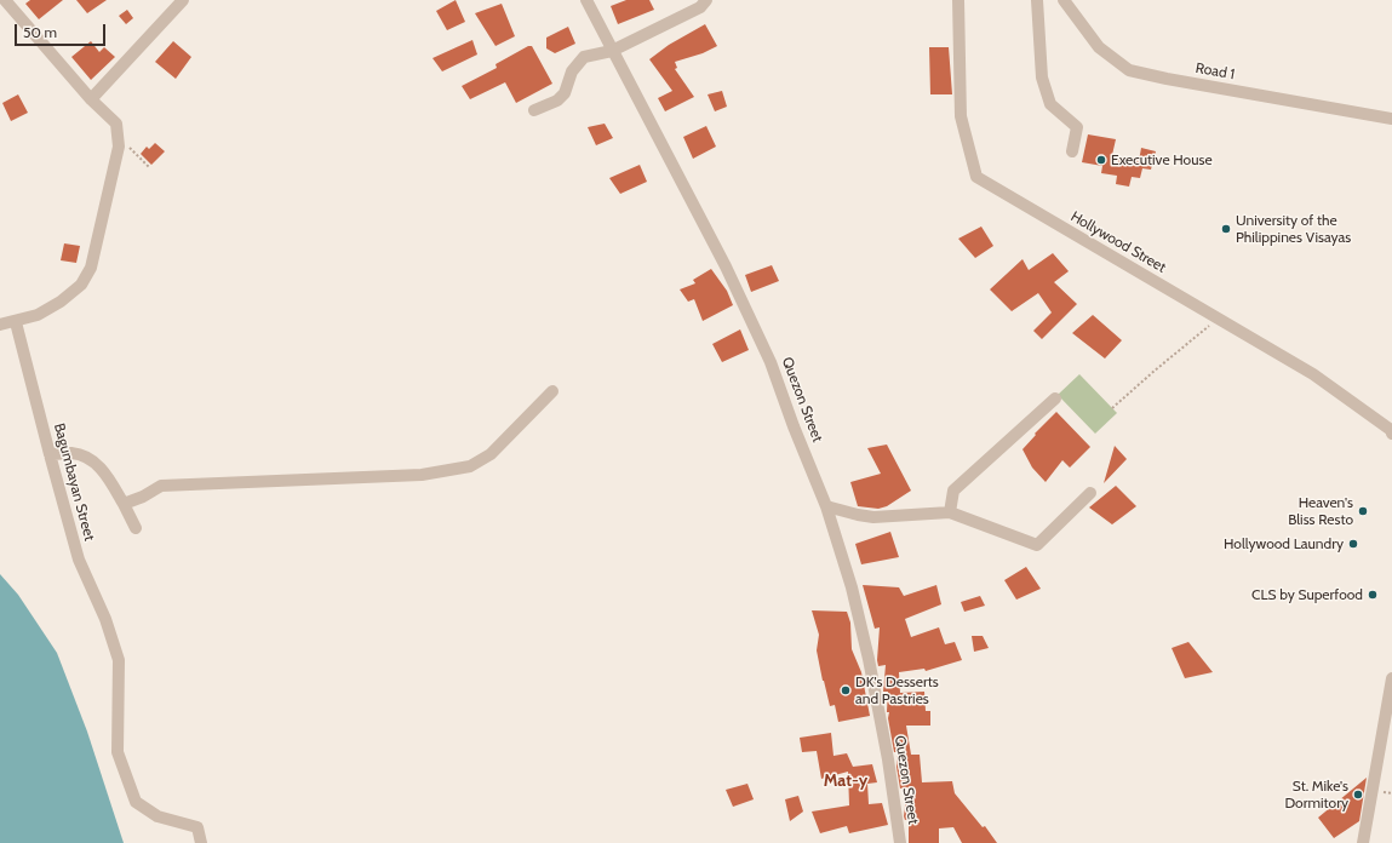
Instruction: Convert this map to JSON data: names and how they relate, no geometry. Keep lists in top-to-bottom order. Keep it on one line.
{"streets":{"street":["Road 1","Hollywood Street","Quezon Street","Bagumbayan Street"]},"districts":["Mat-y"],"places":["Executive House","University of the Philippines Visayas","Heaven's Bliss Resto","Hollywood Laundry","CLS by Superfood","DK's Desserts and Pastries","St. Mike's Dormitory"],"scale_bar":"50 m"}
